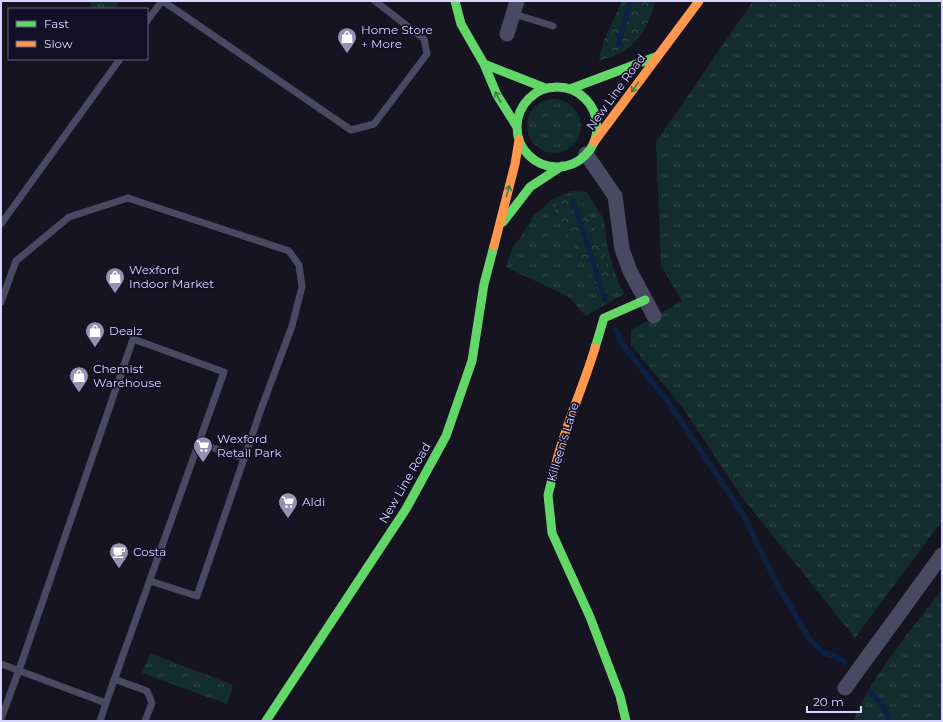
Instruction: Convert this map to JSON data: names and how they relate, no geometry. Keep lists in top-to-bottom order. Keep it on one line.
{"streets":{"main road":["New Line Road","Killeen's Lane"]},"places":{"shop":["Home Store + More","Wexford Indoor Market","Dealz","Chemist Warehouse"],"supermarket":["Wexford Retail Park","Aldi"],"cafe":["Costa"]},"legend":["Fast","Slow"],"scale_bar":"20 m"}
